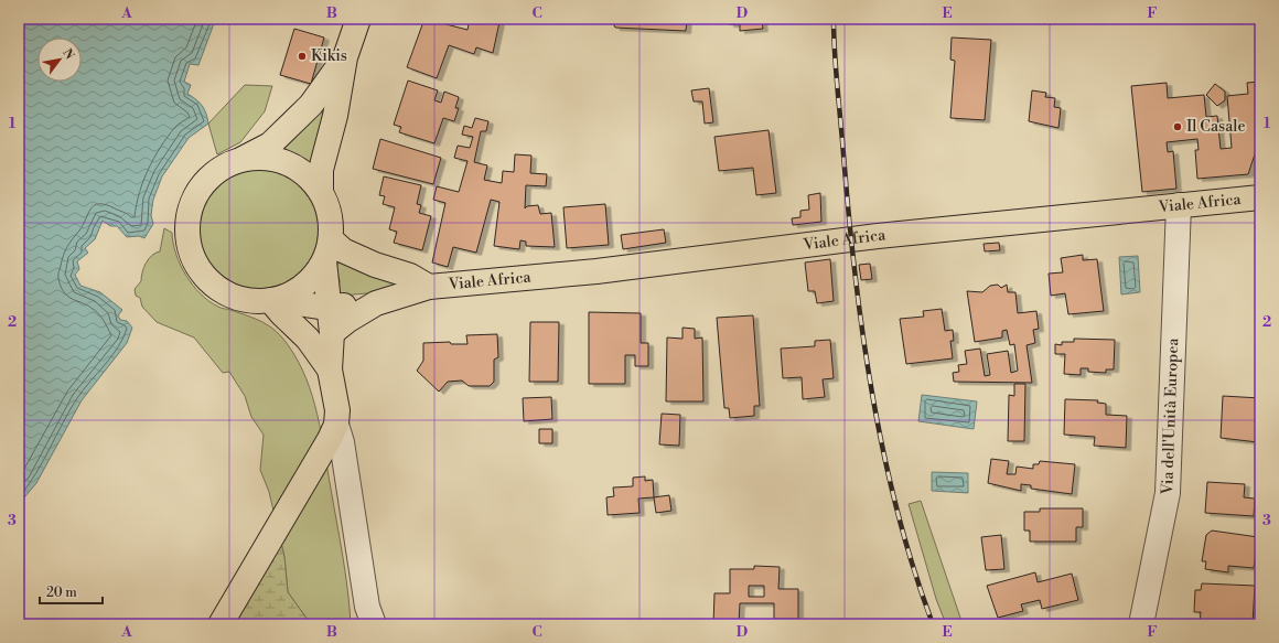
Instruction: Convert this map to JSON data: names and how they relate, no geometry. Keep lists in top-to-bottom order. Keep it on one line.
{"streets":{"main road":["Viale Africa"],"street":["Via dell'Unità Europea"]},"crossings":[["Viale Africa","Via dell'Unità Europea"]],"places":["Kikis","Il Casale"],"scale_bar":"20 m","north":"top right","grid":{"columns":["A","B","C","D","E","F"],"rows":["1","2","3"]}}
